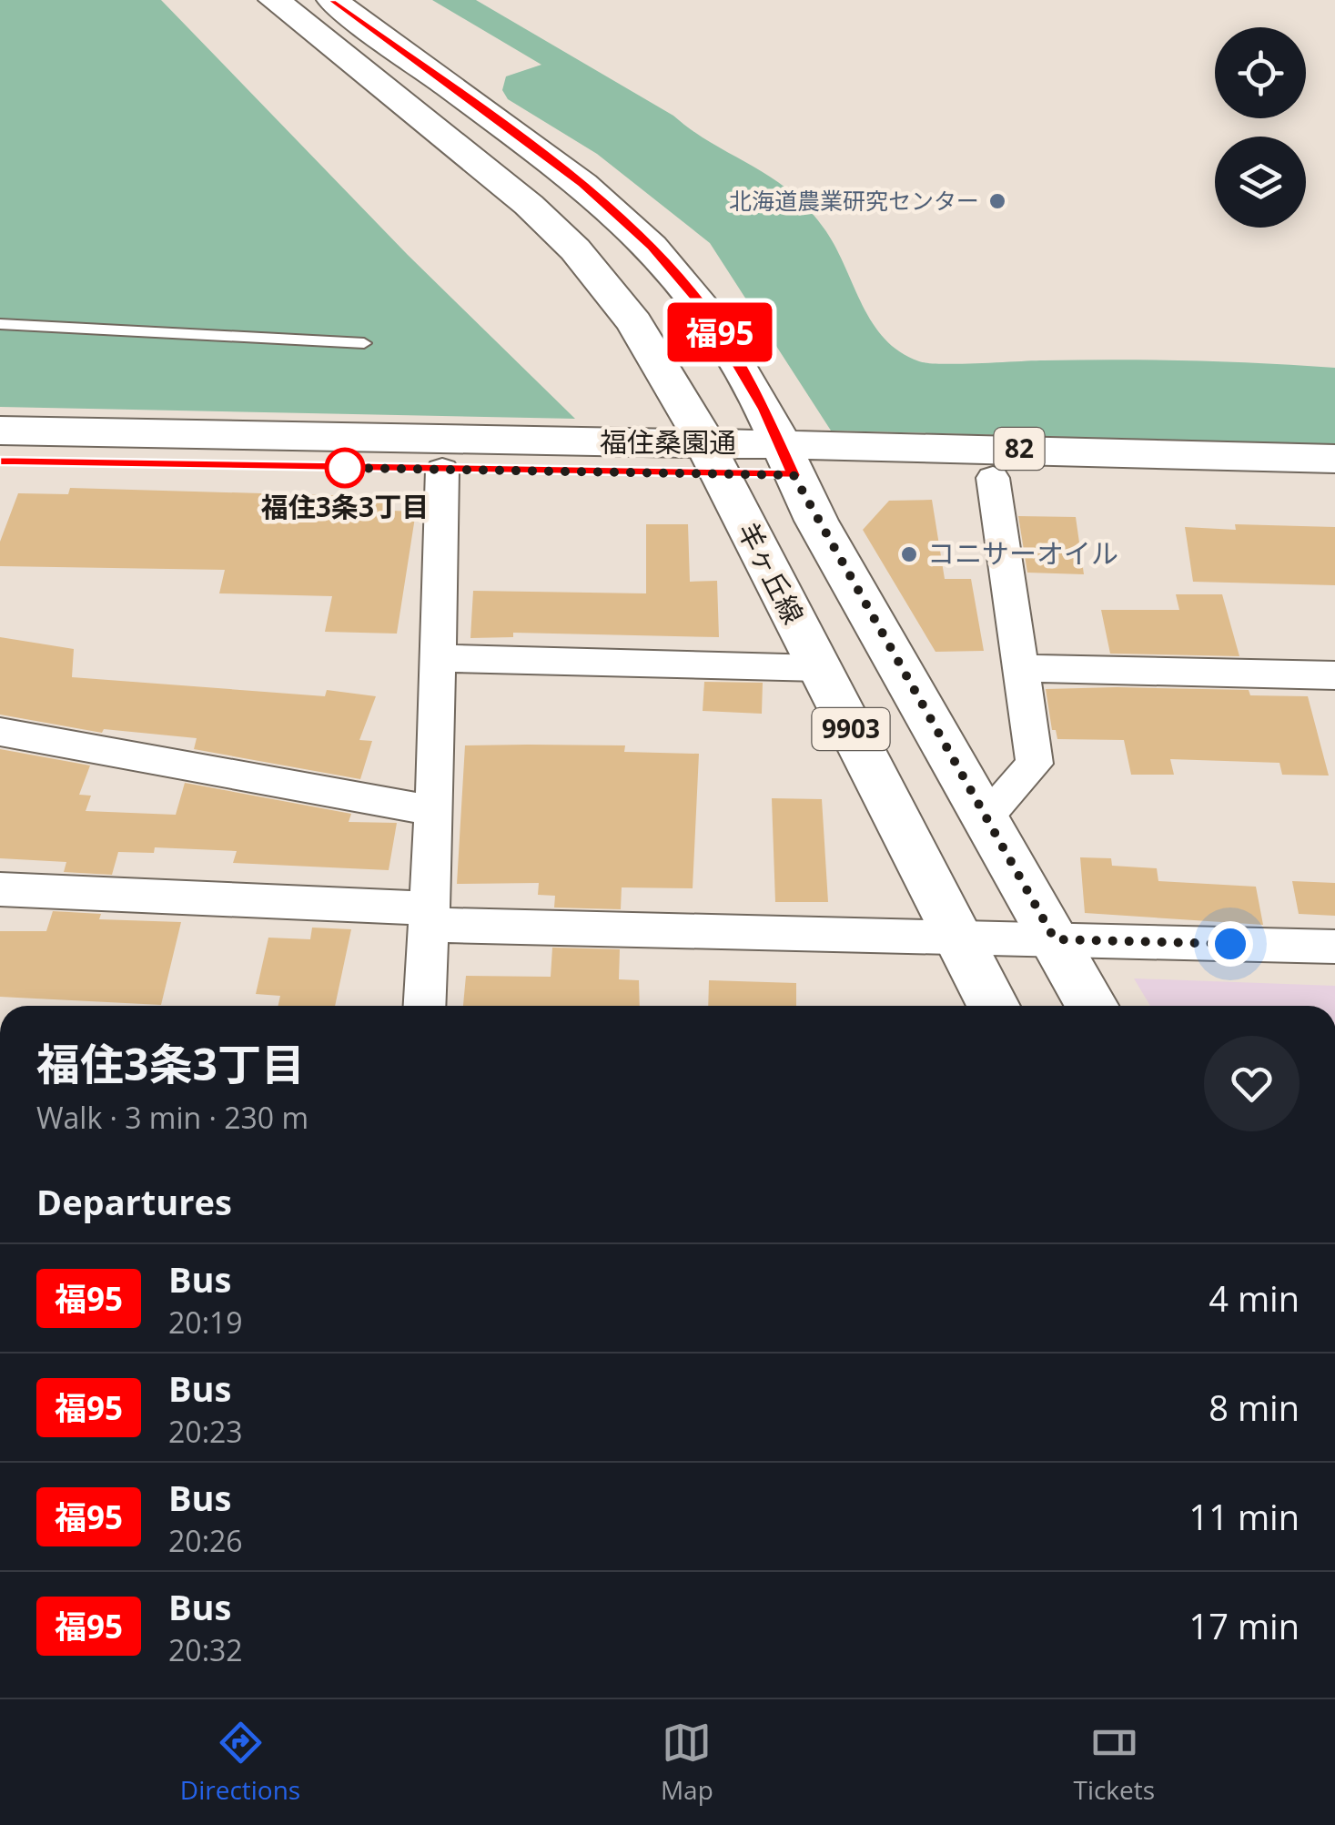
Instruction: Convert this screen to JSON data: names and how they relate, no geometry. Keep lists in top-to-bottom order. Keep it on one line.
{"streets":{"main road":["福住桑園通","82","羊ヶ丘線","9903"]},"crossings":[["福住桑園通","羊ヶ丘線"],["福住桑園通","9903"]],"places":["北海道農業研究センター","福住3条3丁目","コニサーオイル"],"lines":["bus line 福95"],"page":{"on_map":"福95","heading":[["福住3条3丁目","Walk · 3 min · 230 m"],"Departures"],"list":[{"mark":"福95","name":"Bus","note":"20:19","value":"4 min"},{"mark":"福95","name":"Bus","note":"20:23","value":"8 min"},{"mark":"福95","name":"Bus","note":"20:26","value":"11 min"},{"mark":"福95","name":"Bus","note":"20:32","value":"17 min"}],"tabs":["Directions","Map","Tickets"]}}
